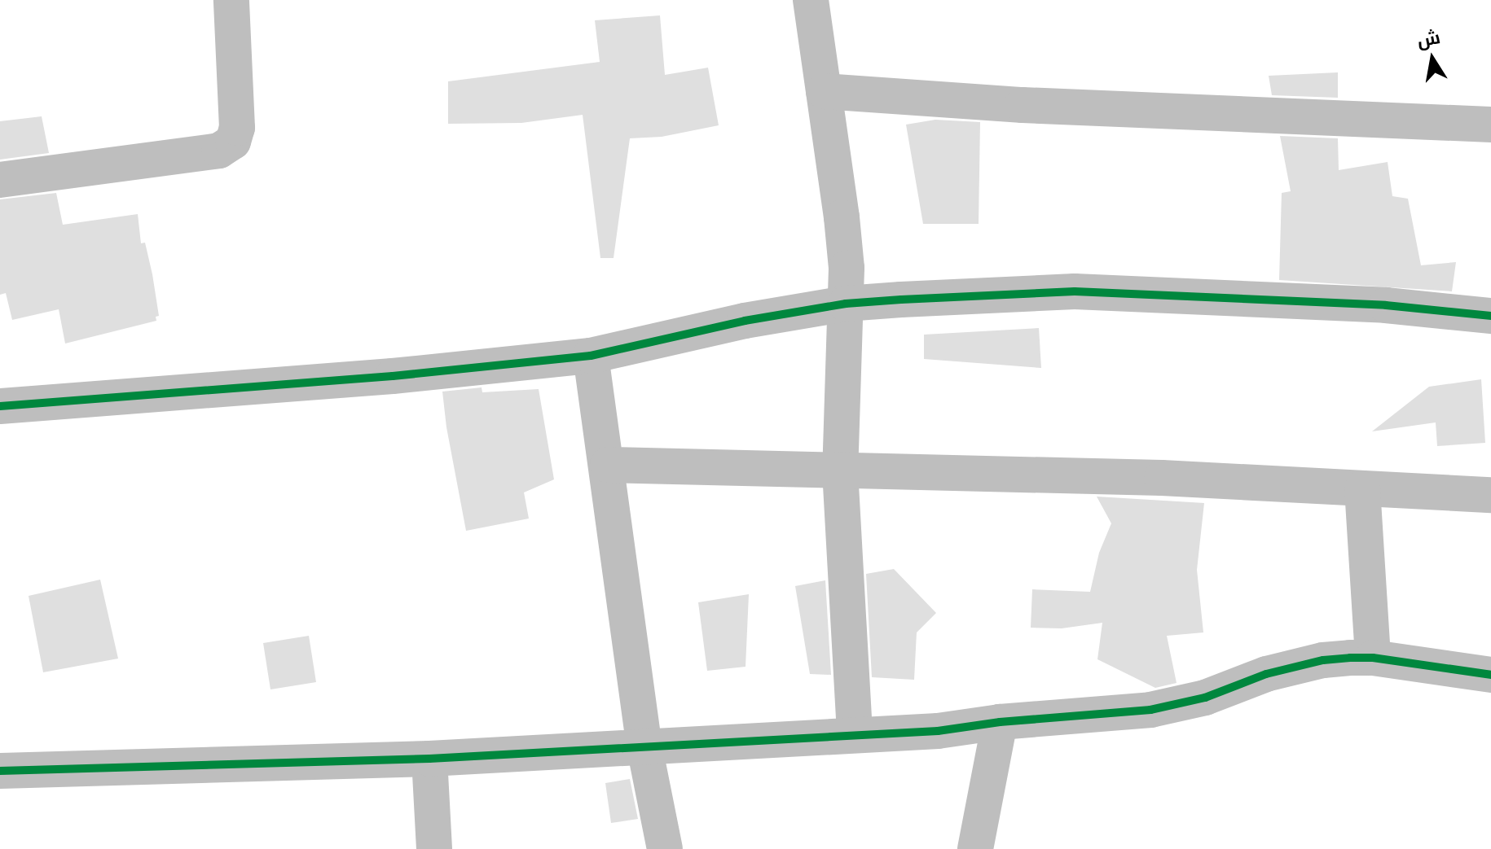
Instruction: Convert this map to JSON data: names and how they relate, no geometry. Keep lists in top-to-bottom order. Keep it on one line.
{"north":"top"}
